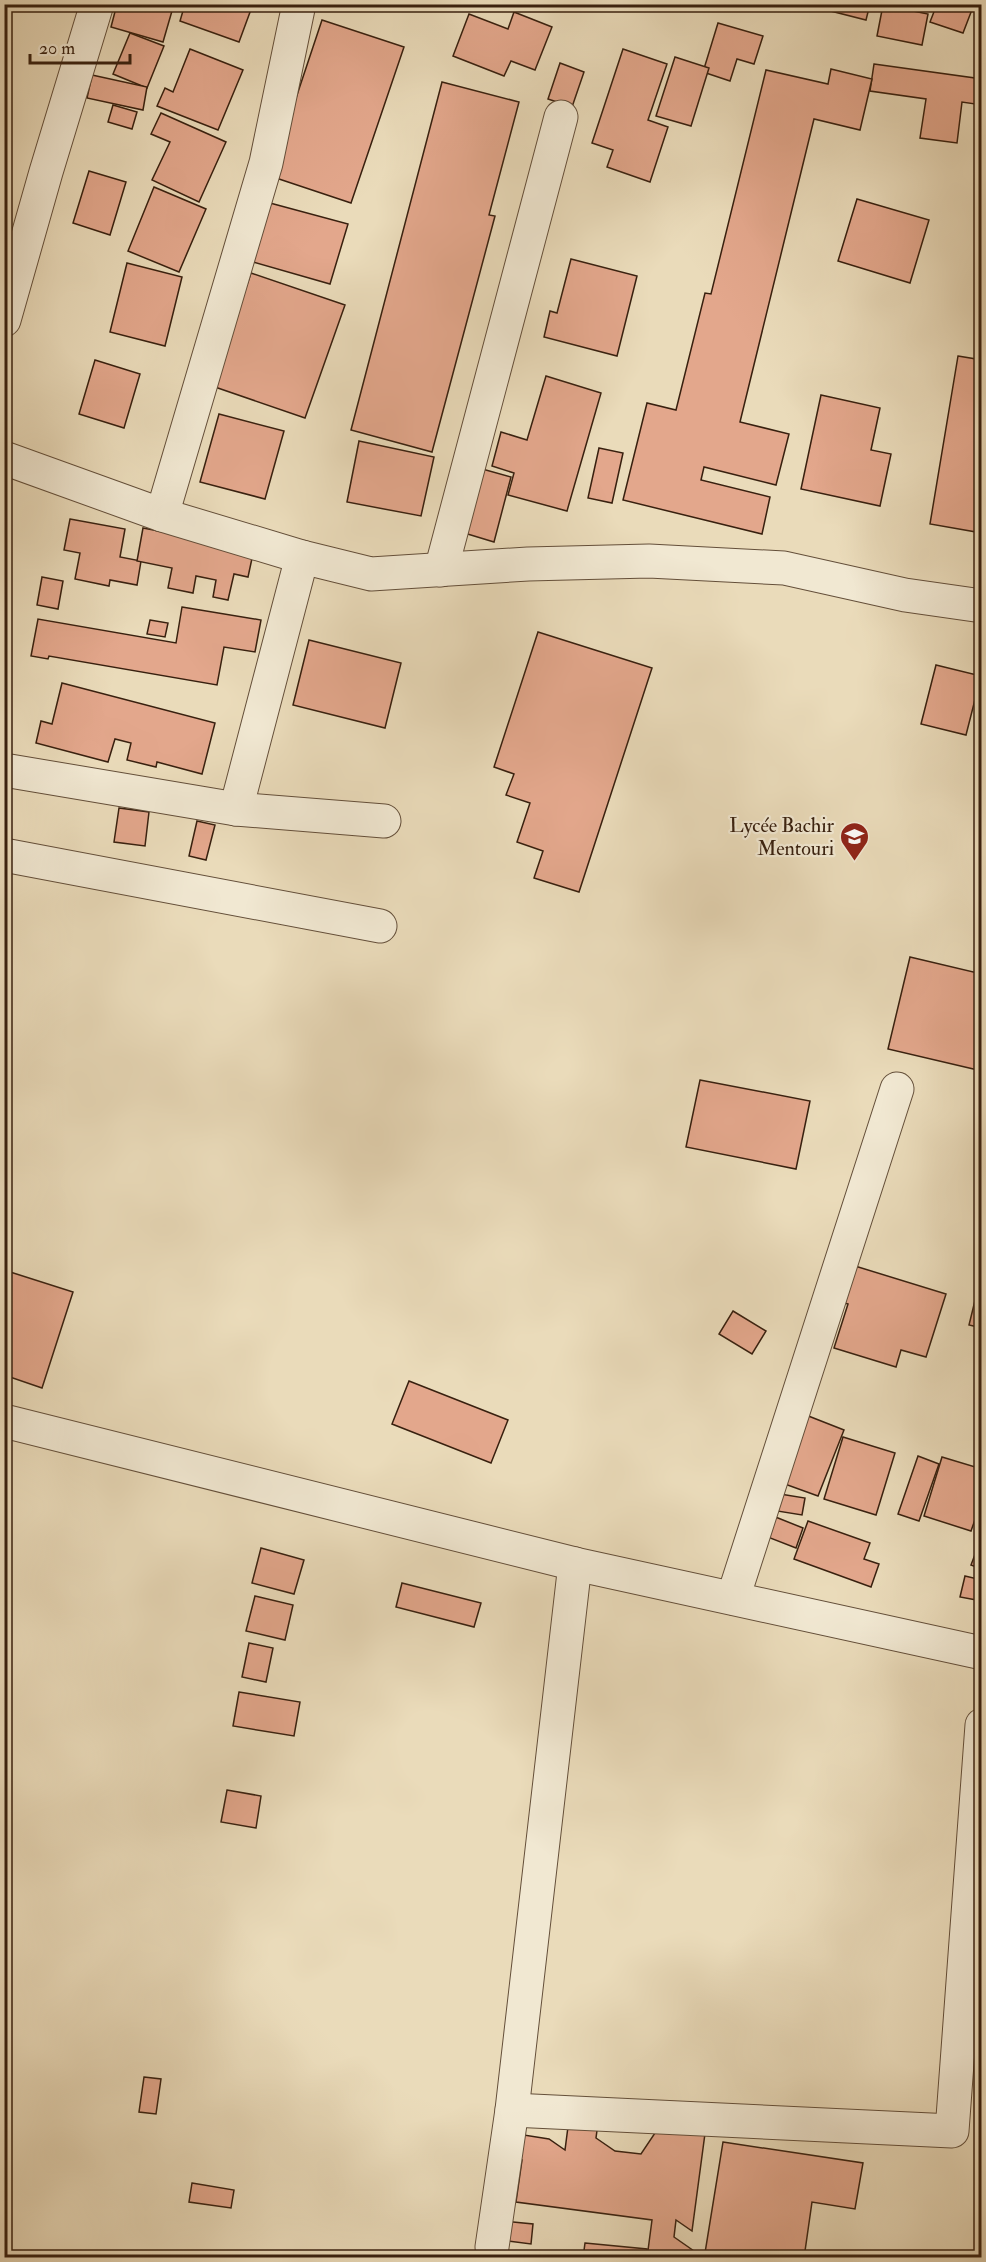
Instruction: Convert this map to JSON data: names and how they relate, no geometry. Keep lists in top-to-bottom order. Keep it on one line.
{"places":{"school or university":["Lycée Bachir Mentouri"]},"scale_bar":"20 m"}
